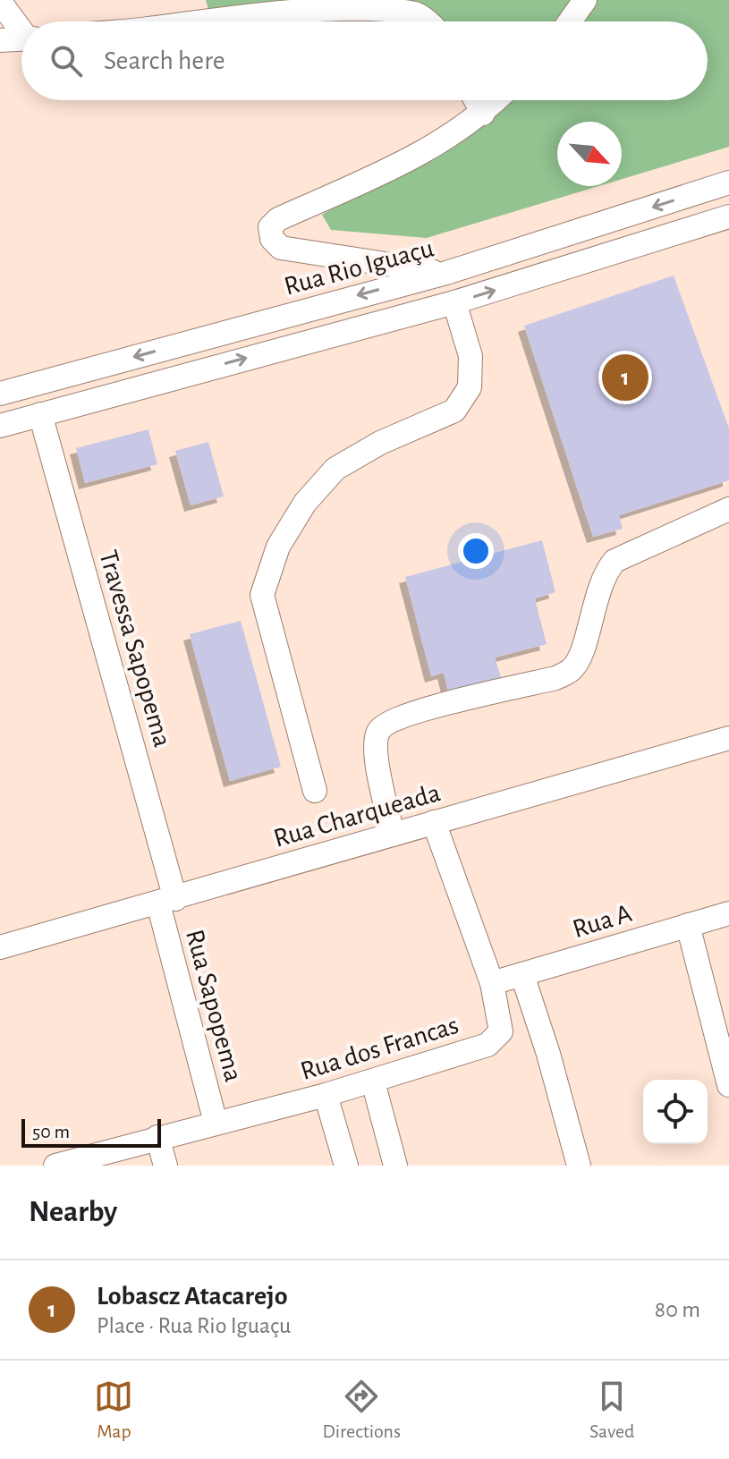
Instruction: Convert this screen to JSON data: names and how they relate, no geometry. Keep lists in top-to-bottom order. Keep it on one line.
{"streets":{"street":["Rua Rio Iguaçu","Travessa Sapopema","Rua Charqueada","Rua A","Rua Sapopema","Rua dos Francas"]},"crossings":[["Travessa Sapopema","Rua Charqueada"],["Travessa Sapopema","Rua Sapopema"],["Rua Charqueada","Rua Sapopema"],["Rua Charqueada","Rua dos Francas"],["Rua A","Rua dos Francas"],["Rua Sapopema","Rua dos Francas"]],"scale_bar":"50 m","north":"bottom right","page":{"search":"Search here","pins":"1","scale":"50 m","heading":"Nearby","list":[{"mark":"1","name":"Lobascz Atacarejo","note":"Place · Rua Rio Iguaçu","value":"80 m"}],"nav":["Map","Directions","Saved"]}}
